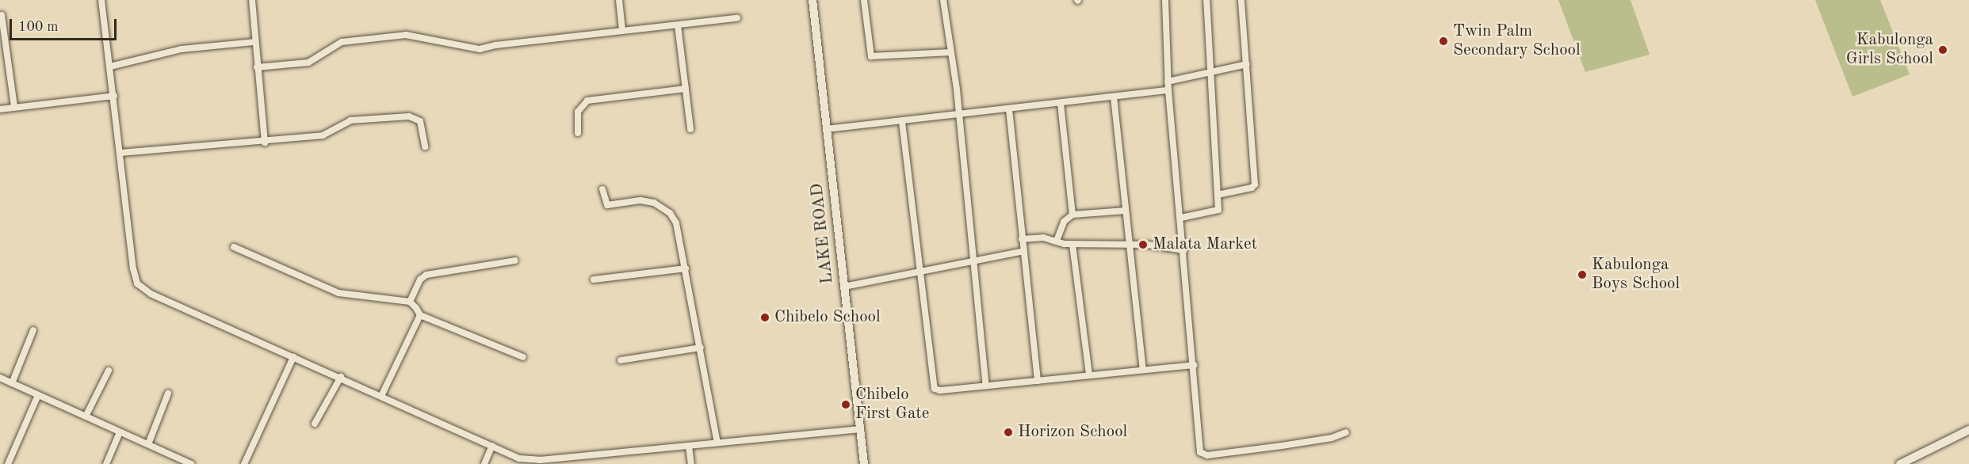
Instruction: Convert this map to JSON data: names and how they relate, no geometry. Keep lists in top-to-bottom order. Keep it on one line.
{"streets":{"main road":["LAKE ROAD"]},"places":["Twin Palm Secondary School","Kabulonga Girls School","Malata Market","Kabulonga Boys School","Chibelo School","Chibelo First Gate","Horizon School"],"scale_bar":"100 m"}
